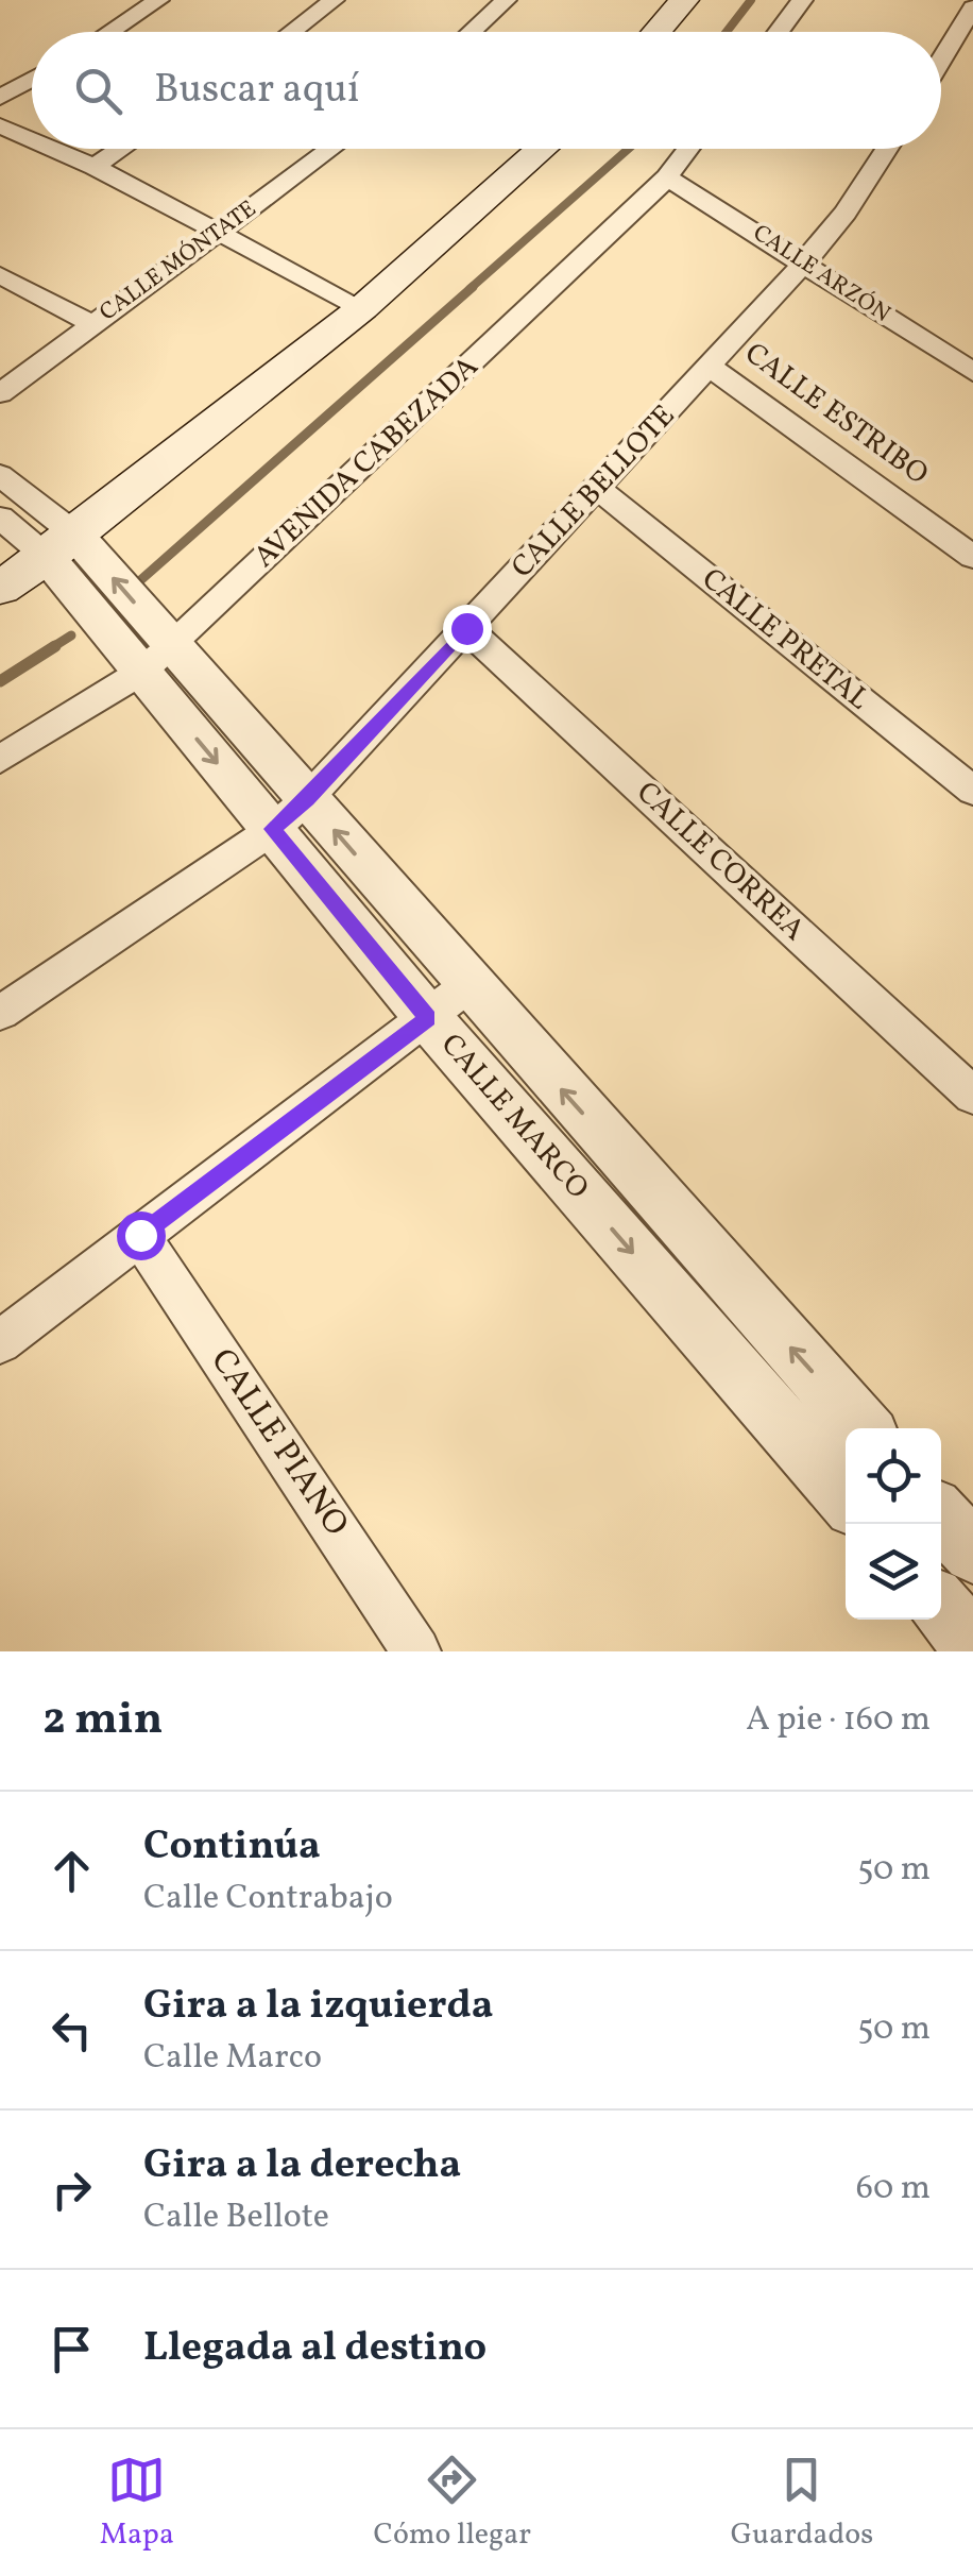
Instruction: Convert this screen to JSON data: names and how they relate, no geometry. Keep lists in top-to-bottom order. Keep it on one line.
{"streets":{"street":["CALLE MÓNTATE","CALLE ARZÓN","CALLE ESTRIBO","AVENIDA CABEZADA","CALLE BELLOTE","CALLE PRETAL","CALLE CORREA","CALLE MARCO","CALLE PIANO"]},"crossings":[["CALLE ARZÓN","AVENIDA CABEZADA"],["CALLE ARZÓN","CALLE BELLOTE"],["CALLE ESTRIBO","CALLE BELLOTE"],["AVENIDA CABEZADA","CALLE MARCO"],["CALLE BELLOTE","CALLE PRETAL"],["CALLE BELLOTE","CALLE CORREA"],["CALLE BELLOTE","CALLE MARCO"]],"page":{"search":"Buscar aquí","heading":["2 min","A pie · 160 m"],"list":[["Continúa","Calle Contrabajo","50 m"],["Gira a la izquierda","Calle Marco","50 m"],["Gira a la derecha","Calle Bellote","60 m"],"Llegada al destino"],"nav":["Mapa","Cómo llegar","Guardados"]}}
